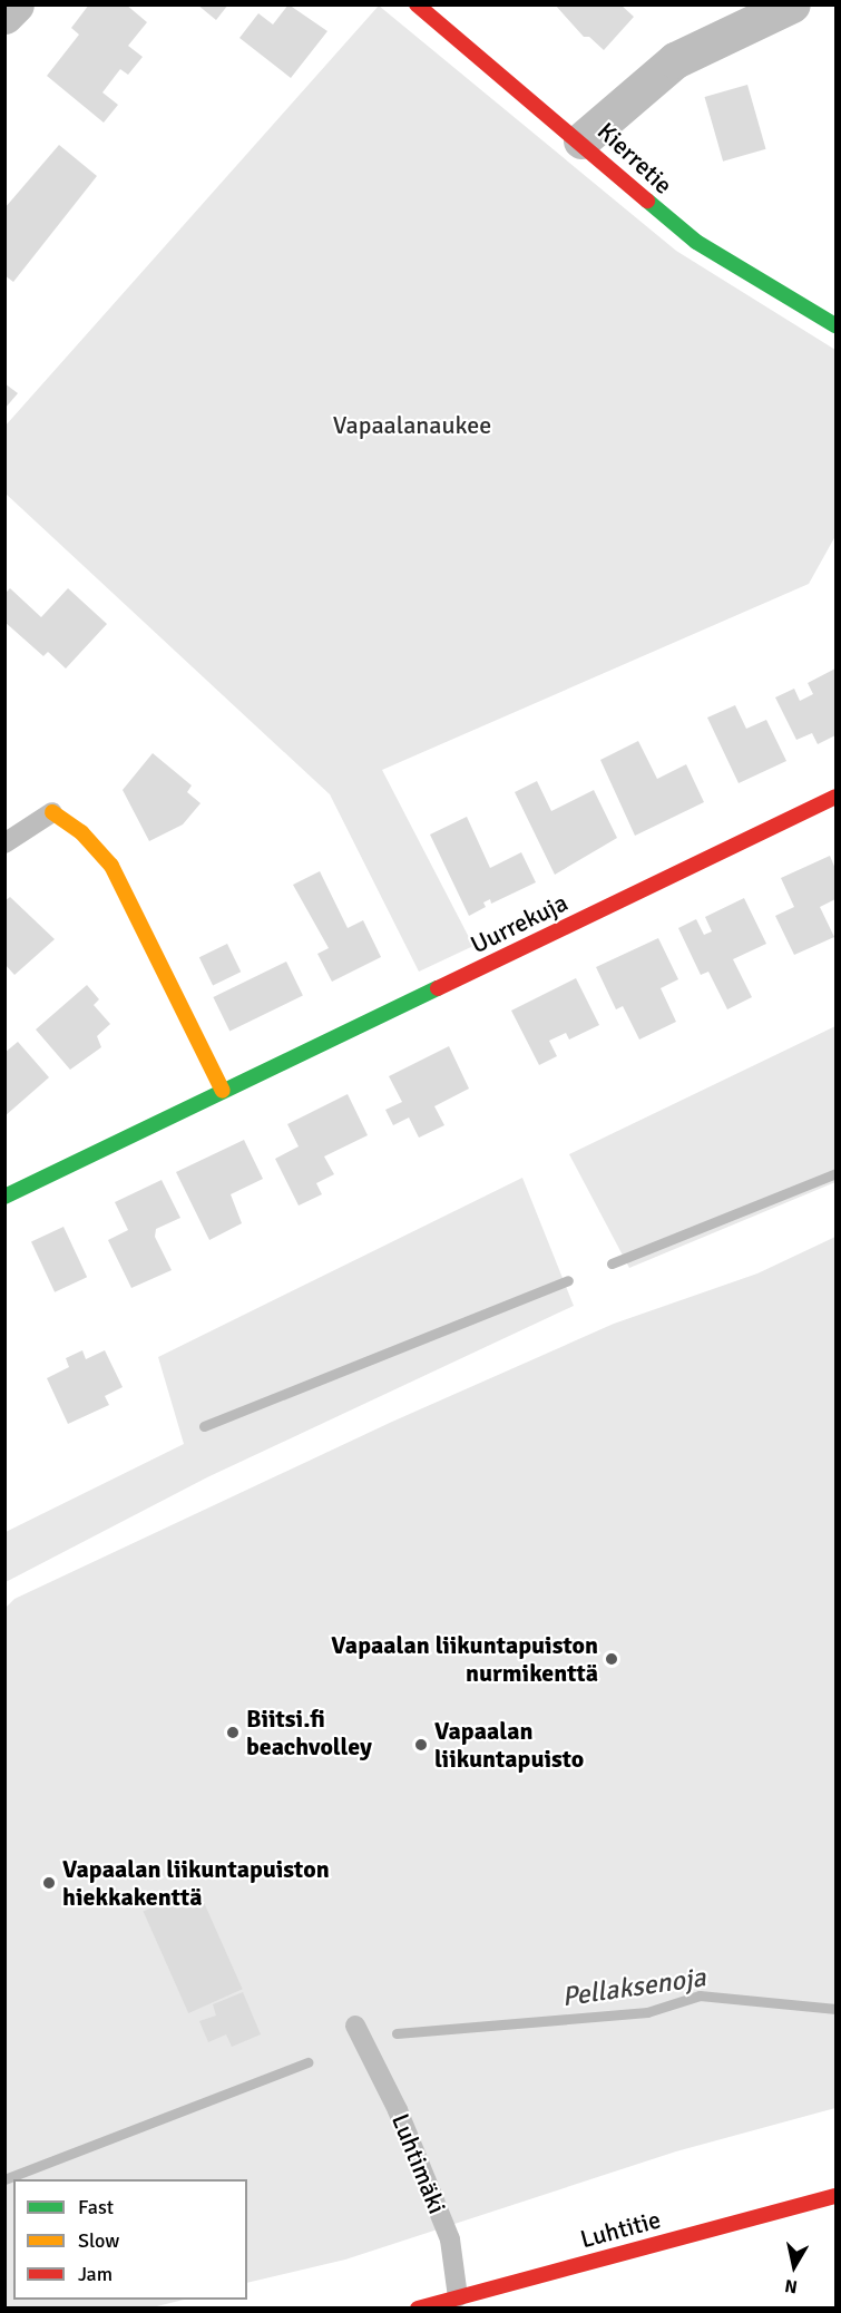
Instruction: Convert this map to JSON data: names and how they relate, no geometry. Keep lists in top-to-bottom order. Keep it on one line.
{"streets":{"street":["Kierretie","Uurrekuja","Luhtitie"],"lane":["Luhtimäki"]},"crossings":[["Luhtimäki","Luhtitie"]],"water":["Pellaksenoja"],"parks":["Vapaalanaukee"],"places":["Vapaalan liikuntapuiston nurmikenttä","Biitsi.fi beachvolley","Vapaalan liikuntapuisto","Vapaalan liikuntapuiston hiekkakenttä"],"legend":["Fast","Slow","Jam"],"north":"bottom"}
